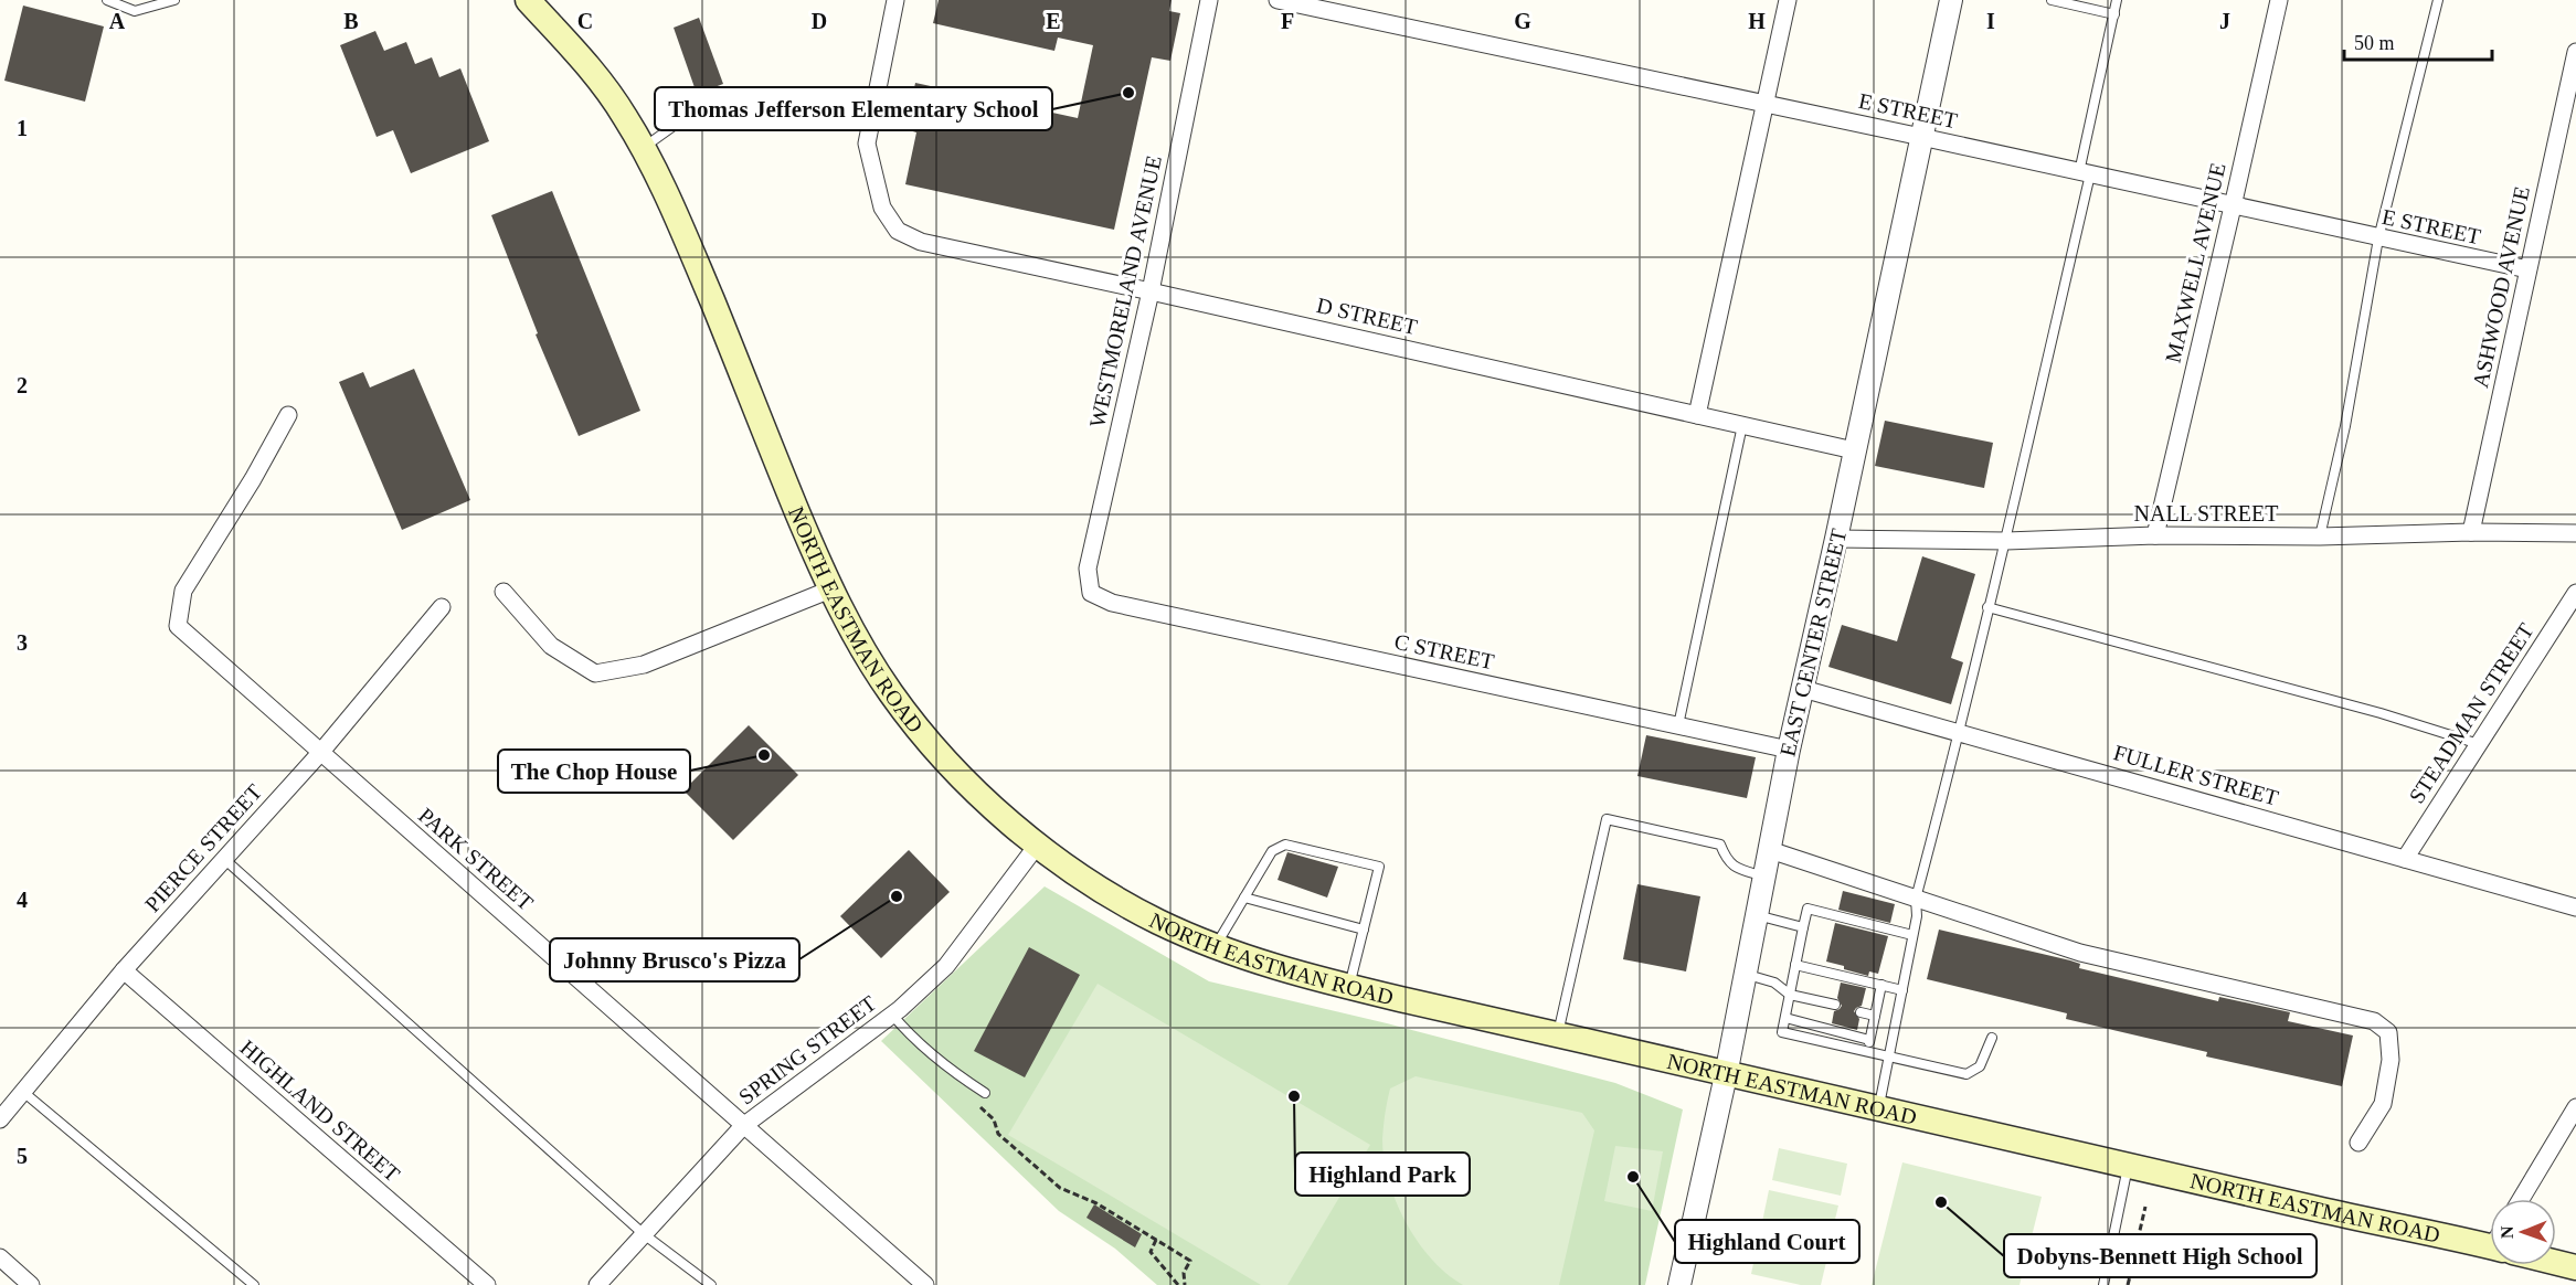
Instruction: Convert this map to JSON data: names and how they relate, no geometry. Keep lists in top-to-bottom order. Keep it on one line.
{"streets":{"main road":["NORTH EASTMAN ROAD"],"street":["E STREET","MAXWELL AVENUE","ASHWOOD AVENUE","WESTMORELAND AVENUE","D STREET","NALL STREET","EAST CENTER STREET","C STREET","STEADMAN STREET","FULLER STREET","PIERCE STREET","PARK STREET","SPRING STREET","HIGHLAND STREET"]},"crossings":[["E STREET","MAXWELL AVENUE"],["E STREET","ASHWOOD AVENUE"],["E STREET","EAST CENTER STREET"],["MAXWELL AVENUE","NALL STREET"],["ASHWOOD AVENUE","NALL STREET"],["WESTMORELAND AVENUE","D STREET"],["WESTMORELAND AVENUE","C STREET"],["D STREET","EAST CENTER STREET"],["NALL STREET","EAST CENTER STREET"],["NORTH EASTMAN ROAD","EAST CENTER STREET"],["NORTH EASTMAN ROAD","SPRING STREET"],["EAST CENTER STREET","C STREET"],["EAST CENTER STREET","FULLER STREET"],["STEADMAN STREET","FULLER STREET"],["PIERCE STREET","PARK STREET"],["PIERCE STREET","HIGHLAND STREET"],["PARK STREET","SPRING STREET"]],"places":["Thomas Jefferson Elementary School","The Chop House","Johnny Brusco's Pizza","Highland Park","Highland Court","Dobyns-Bennett High School"],"scale_bar":"50 m","north":"left","grid":{"columns":["A","B","C","D","E","F","G","H","I","J"],"rows":["1","2","3","4","5"]}}
